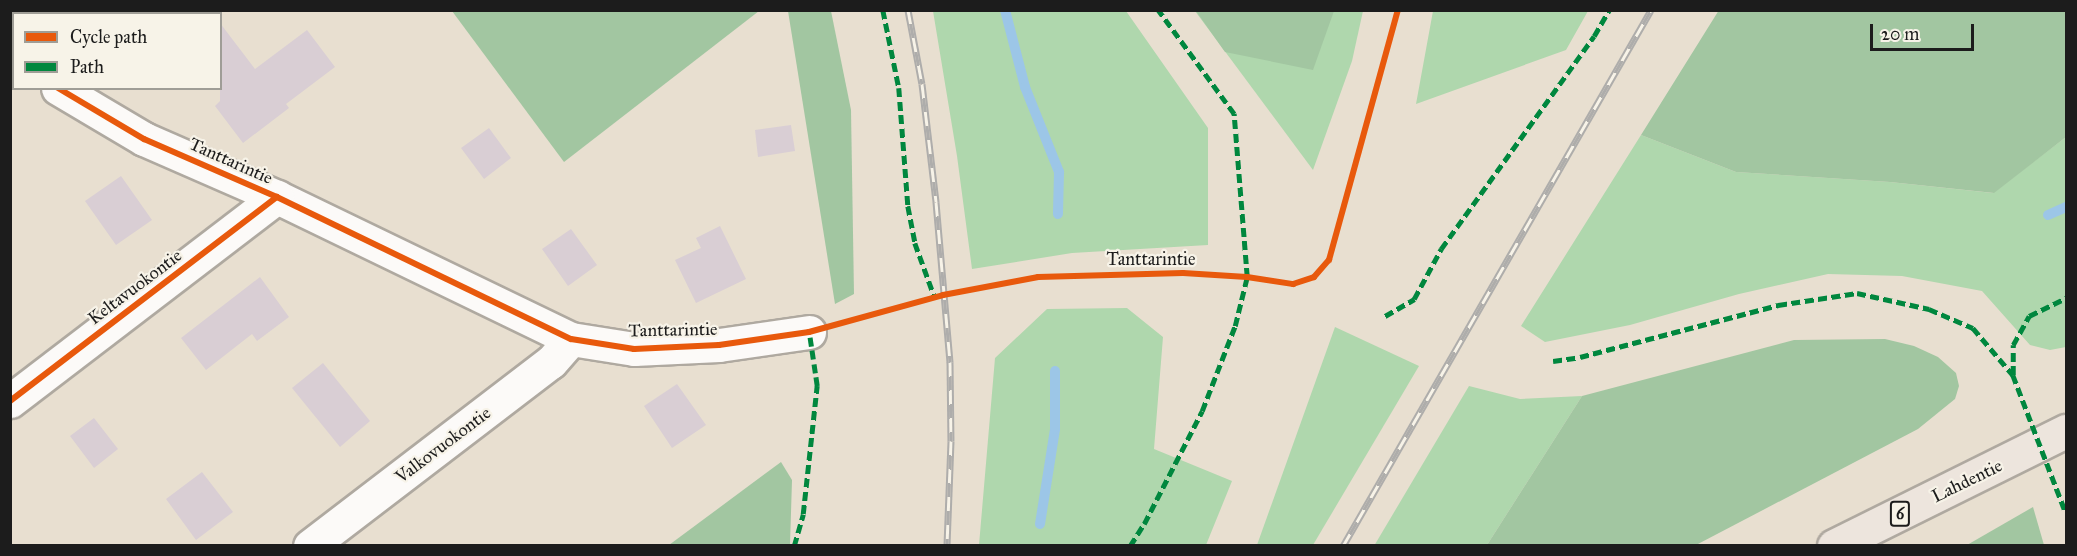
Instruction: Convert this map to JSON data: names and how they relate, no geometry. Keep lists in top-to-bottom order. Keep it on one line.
{"streets":{"highway":["Lahdentie","6"],"street":["Tanttarintie","Keltavuokontie","Valkovuokontie"]},"crossings":[["Tanttarintie","Keltavuokontie"],["Tanttarintie","Valkovuokontie"]],"legend":["Cycle path","Path"],"scale_bar":"20 m"}
